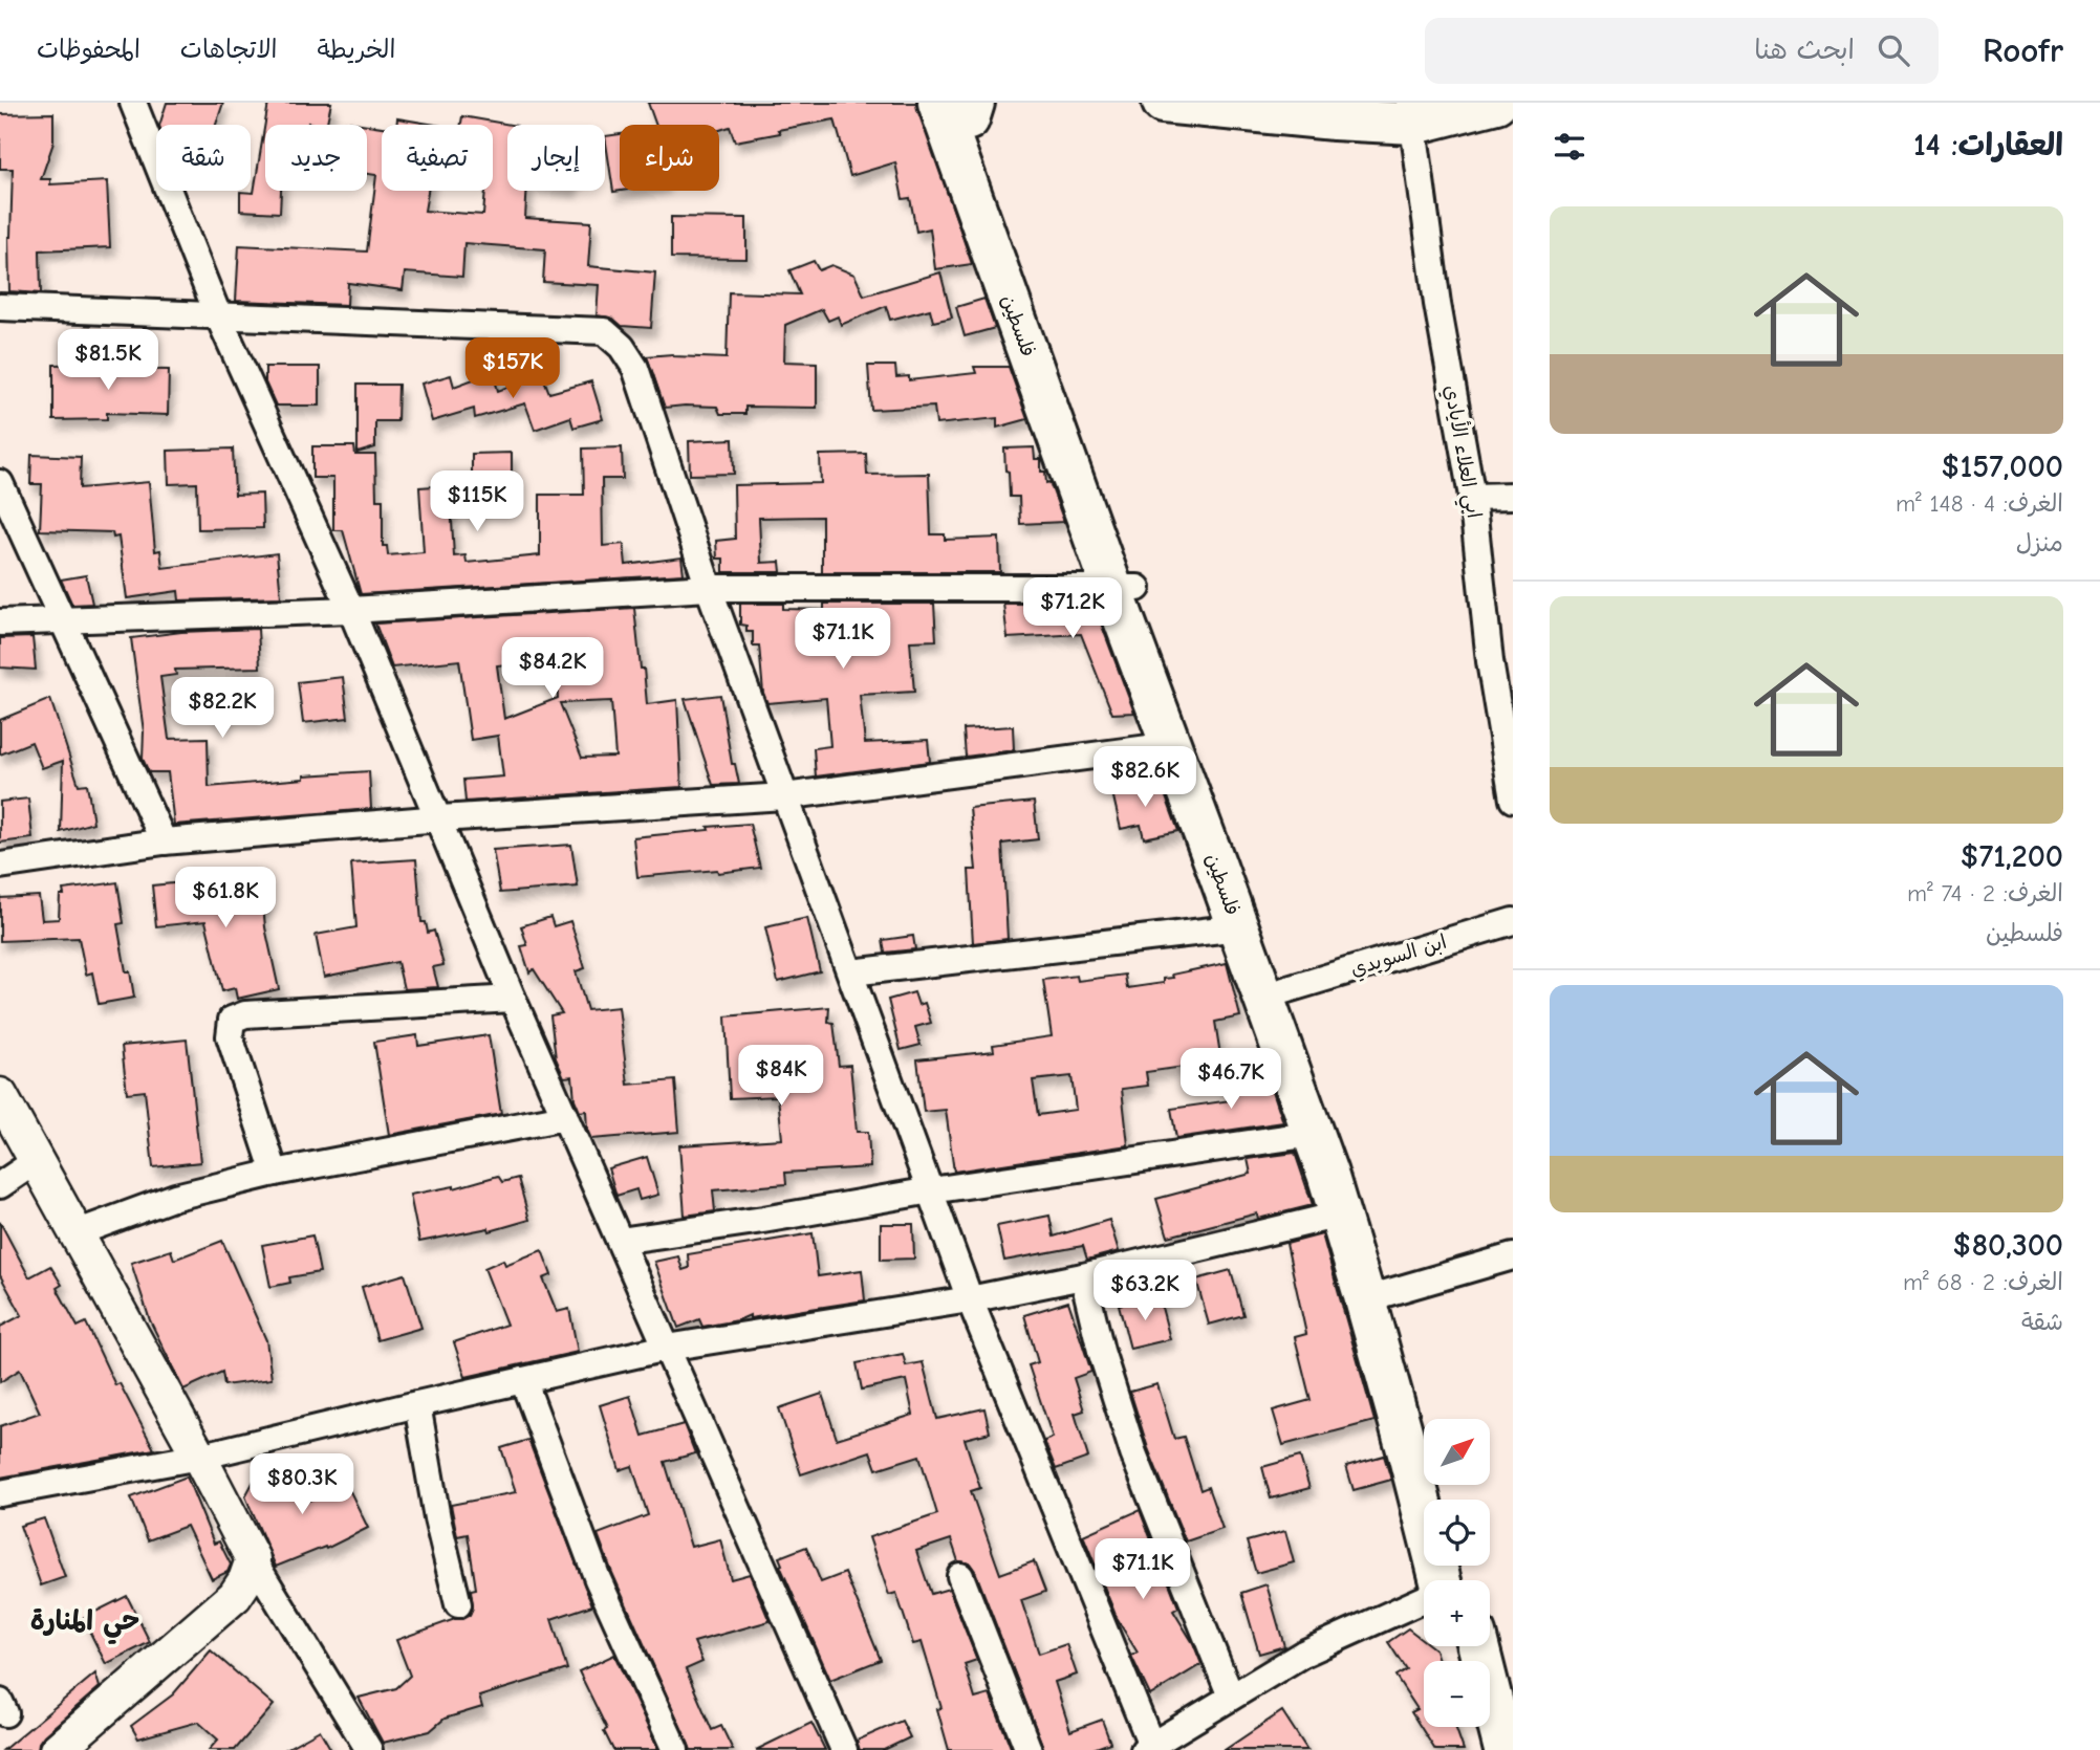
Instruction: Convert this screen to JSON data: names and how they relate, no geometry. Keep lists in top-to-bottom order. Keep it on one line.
{"streets":{"main road":["فلسطين"],"street":["ابي العلاء الأيادي","ابن السويدي"]},"crossings":[["فلسطين","ابن السويدي"]],"districts":["حي المنارة"],"north":"top right","page":{"header":"Roofr","search":"ابحث هنا","nav":["الخريطة","الاتجاهات","المحفوظات"],"heading":"العقارات: 14","chip":["شراء","إيجار","تصفية","جديد","شقة"],"list":[{"name":"$157,000","note":"الغرف: 4 · 148 m² · منزل"},{"name":"$71,200","note":"الغرف: 2 · 74 m² · فلسطين"},{"name":"$80,300","note":"الغرف: 2 · 68 m² · شقة"}],"price":["$81.5K","$157K","$115K","$71.2K","$71.1K","$84.2K","$82.2K","$82.6K","$61.8K","$84K","$46.7K","$63.2K","$80.3K","$71.1K"],"map_buttons":["+","−"]}}
